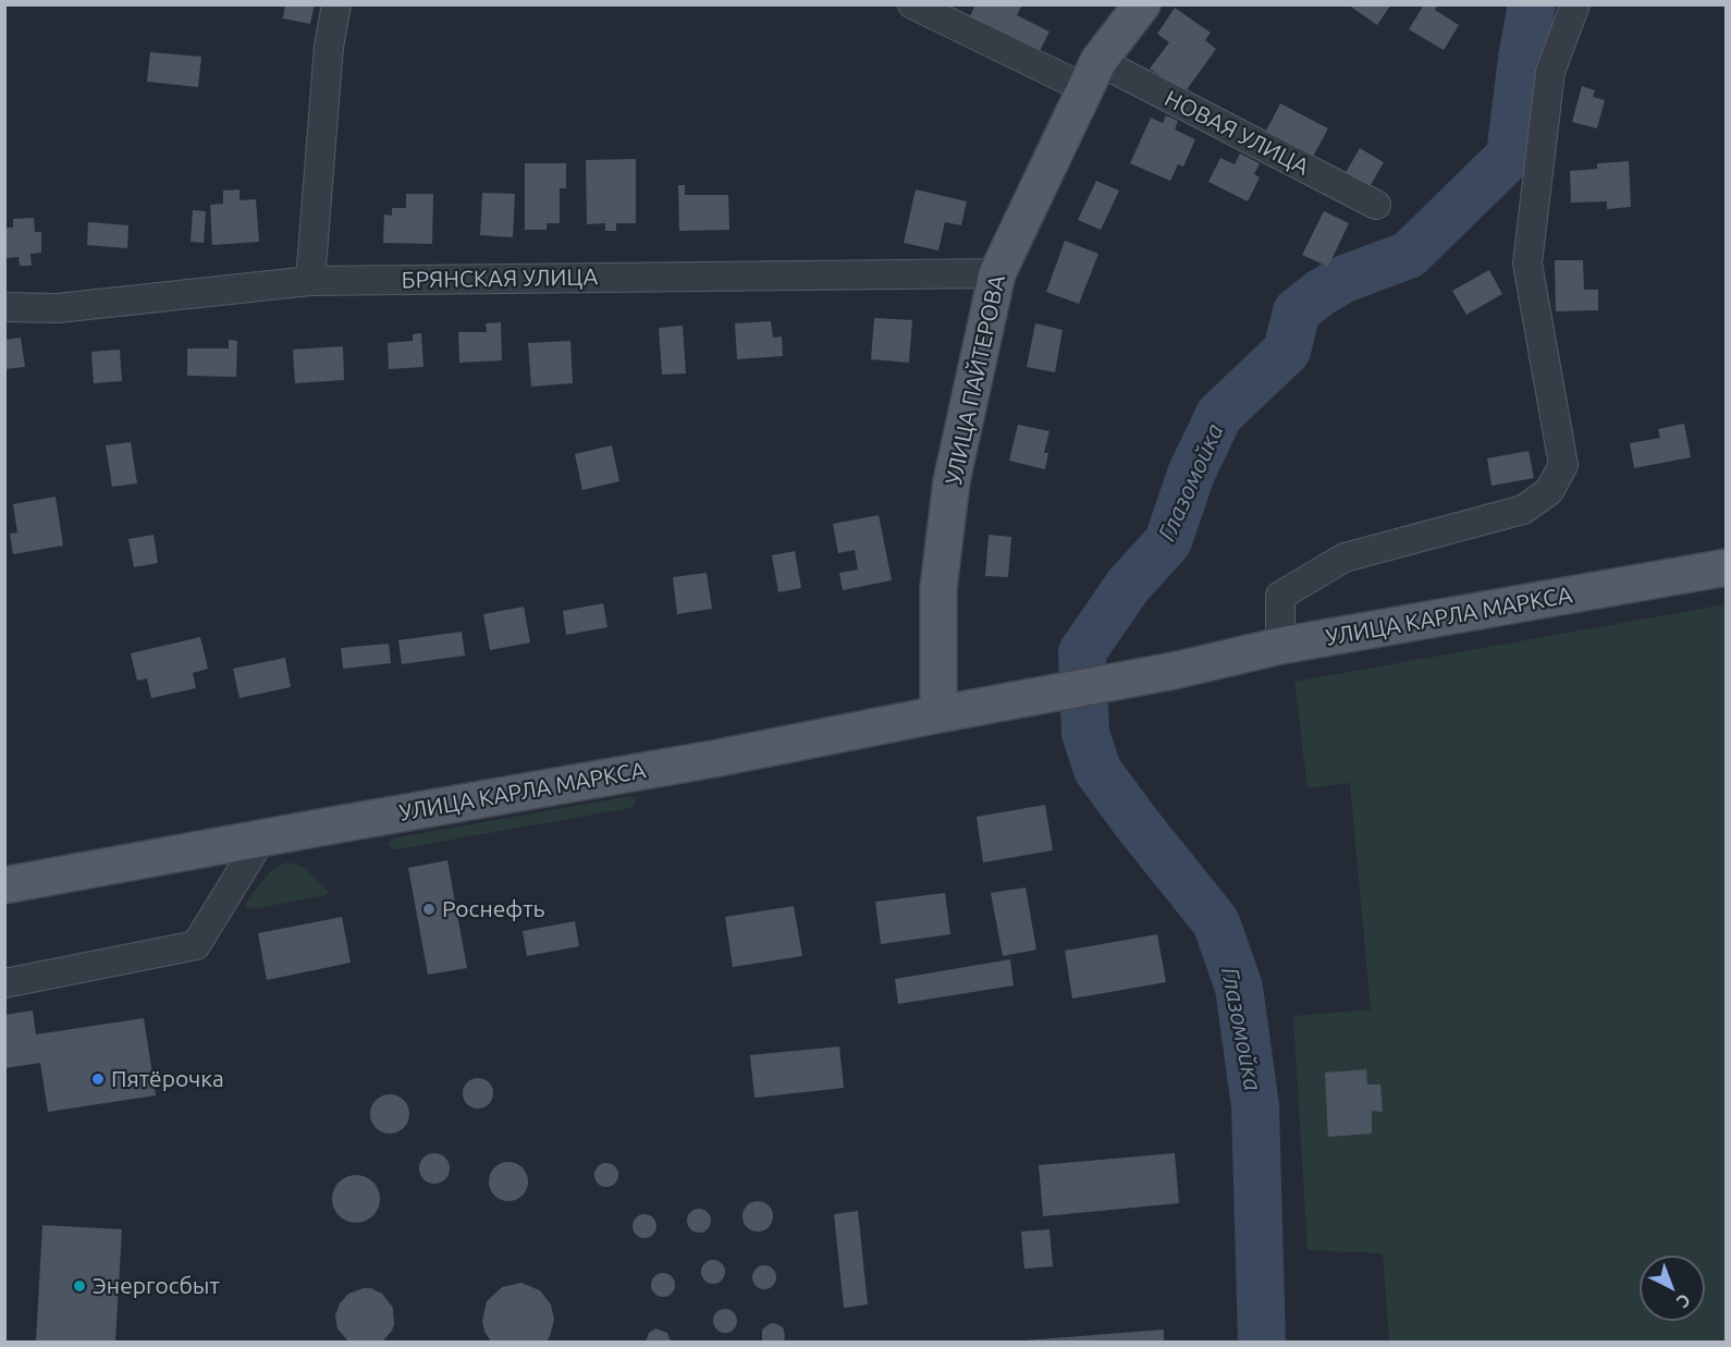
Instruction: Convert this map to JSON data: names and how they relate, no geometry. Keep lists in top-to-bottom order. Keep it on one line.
{"streets":{"main road":["УЛИЦА ПАЙТЕРОВА","УЛИЦА КАРЛА МАРКСА"],"street":["НОВАЯ УЛИЦА","БРЯНСКАЯ УЛИЦА"]},"crossings":[["НОВАЯ УЛИЦА","УЛИЦА ПАЙТЕРОВА"],["БРЯНСКАЯ УЛИЦА","УЛИЦА ПАЙТЕРОВА"],["УЛИЦА ПАЙТЕРОВА","УЛИЦА КАРЛА МАРКСА"]],"water":["Глазомойка"],"places":["Роснефть","Пятёрочка","Энергосбыт"],"north":"bottom right"}
